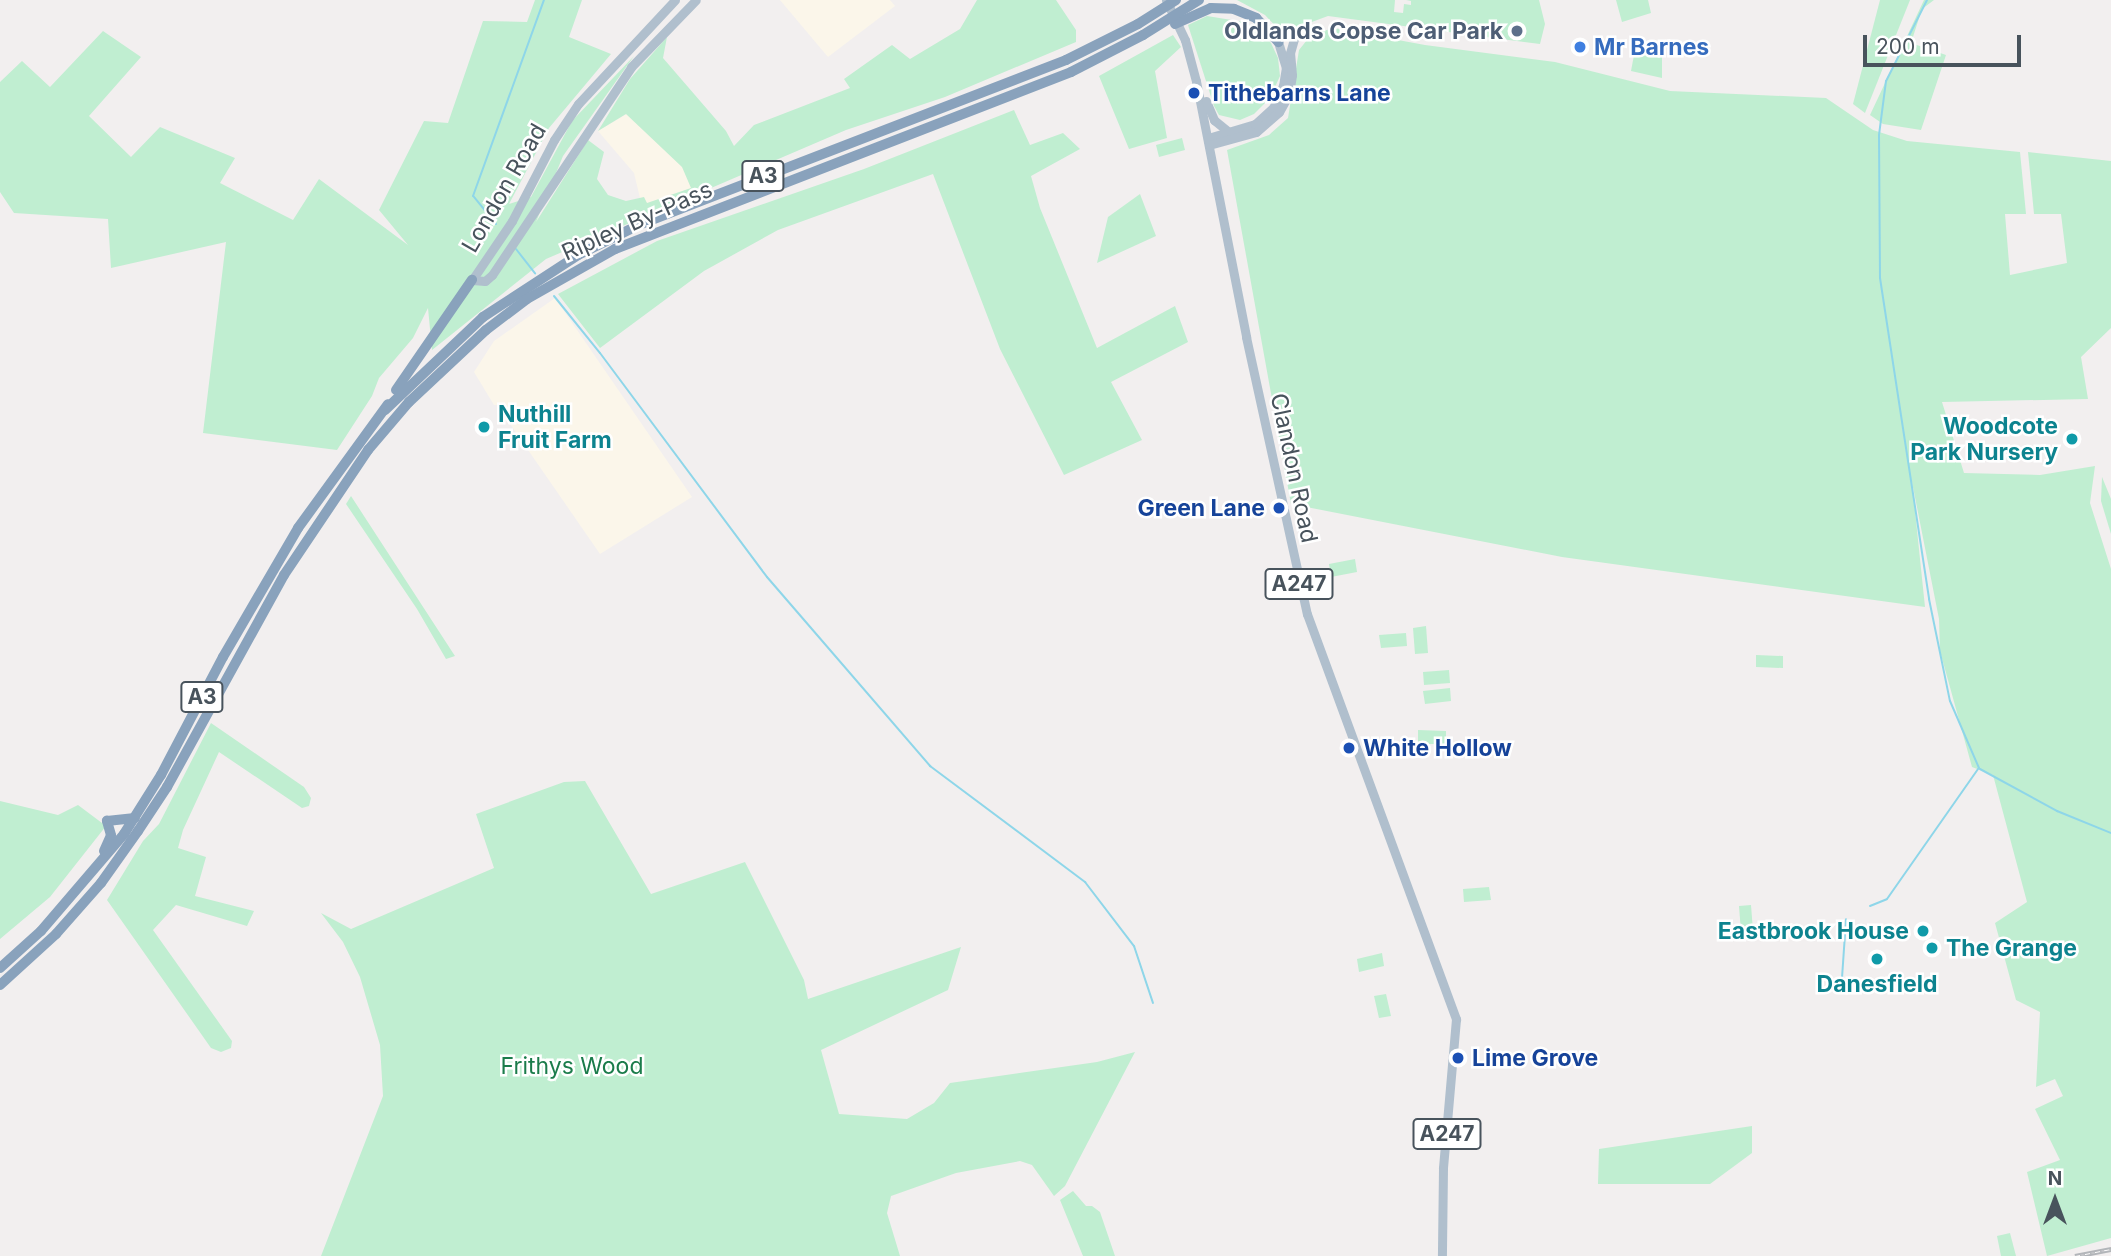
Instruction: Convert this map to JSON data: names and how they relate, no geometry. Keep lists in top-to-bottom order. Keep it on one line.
{"streets":{"highway":["A3","Ripley By-Pass"],"main road":["London Road","Clandon Road","A247"]},"crossings":[["A3","Ripley By-Pass"]],"parks":["Frithys Wood"],"places":["Oldlands Copse Car Park","Mr Barnes","Tithebarns Lane","Nuthill Fruit Farm","Woodcote Park Nursery","Green Lane","White Hollow","Eastbrook House","The Grange","Danesfield","Lime Grove"],"scale_bar":"200 m","north":"top"}
